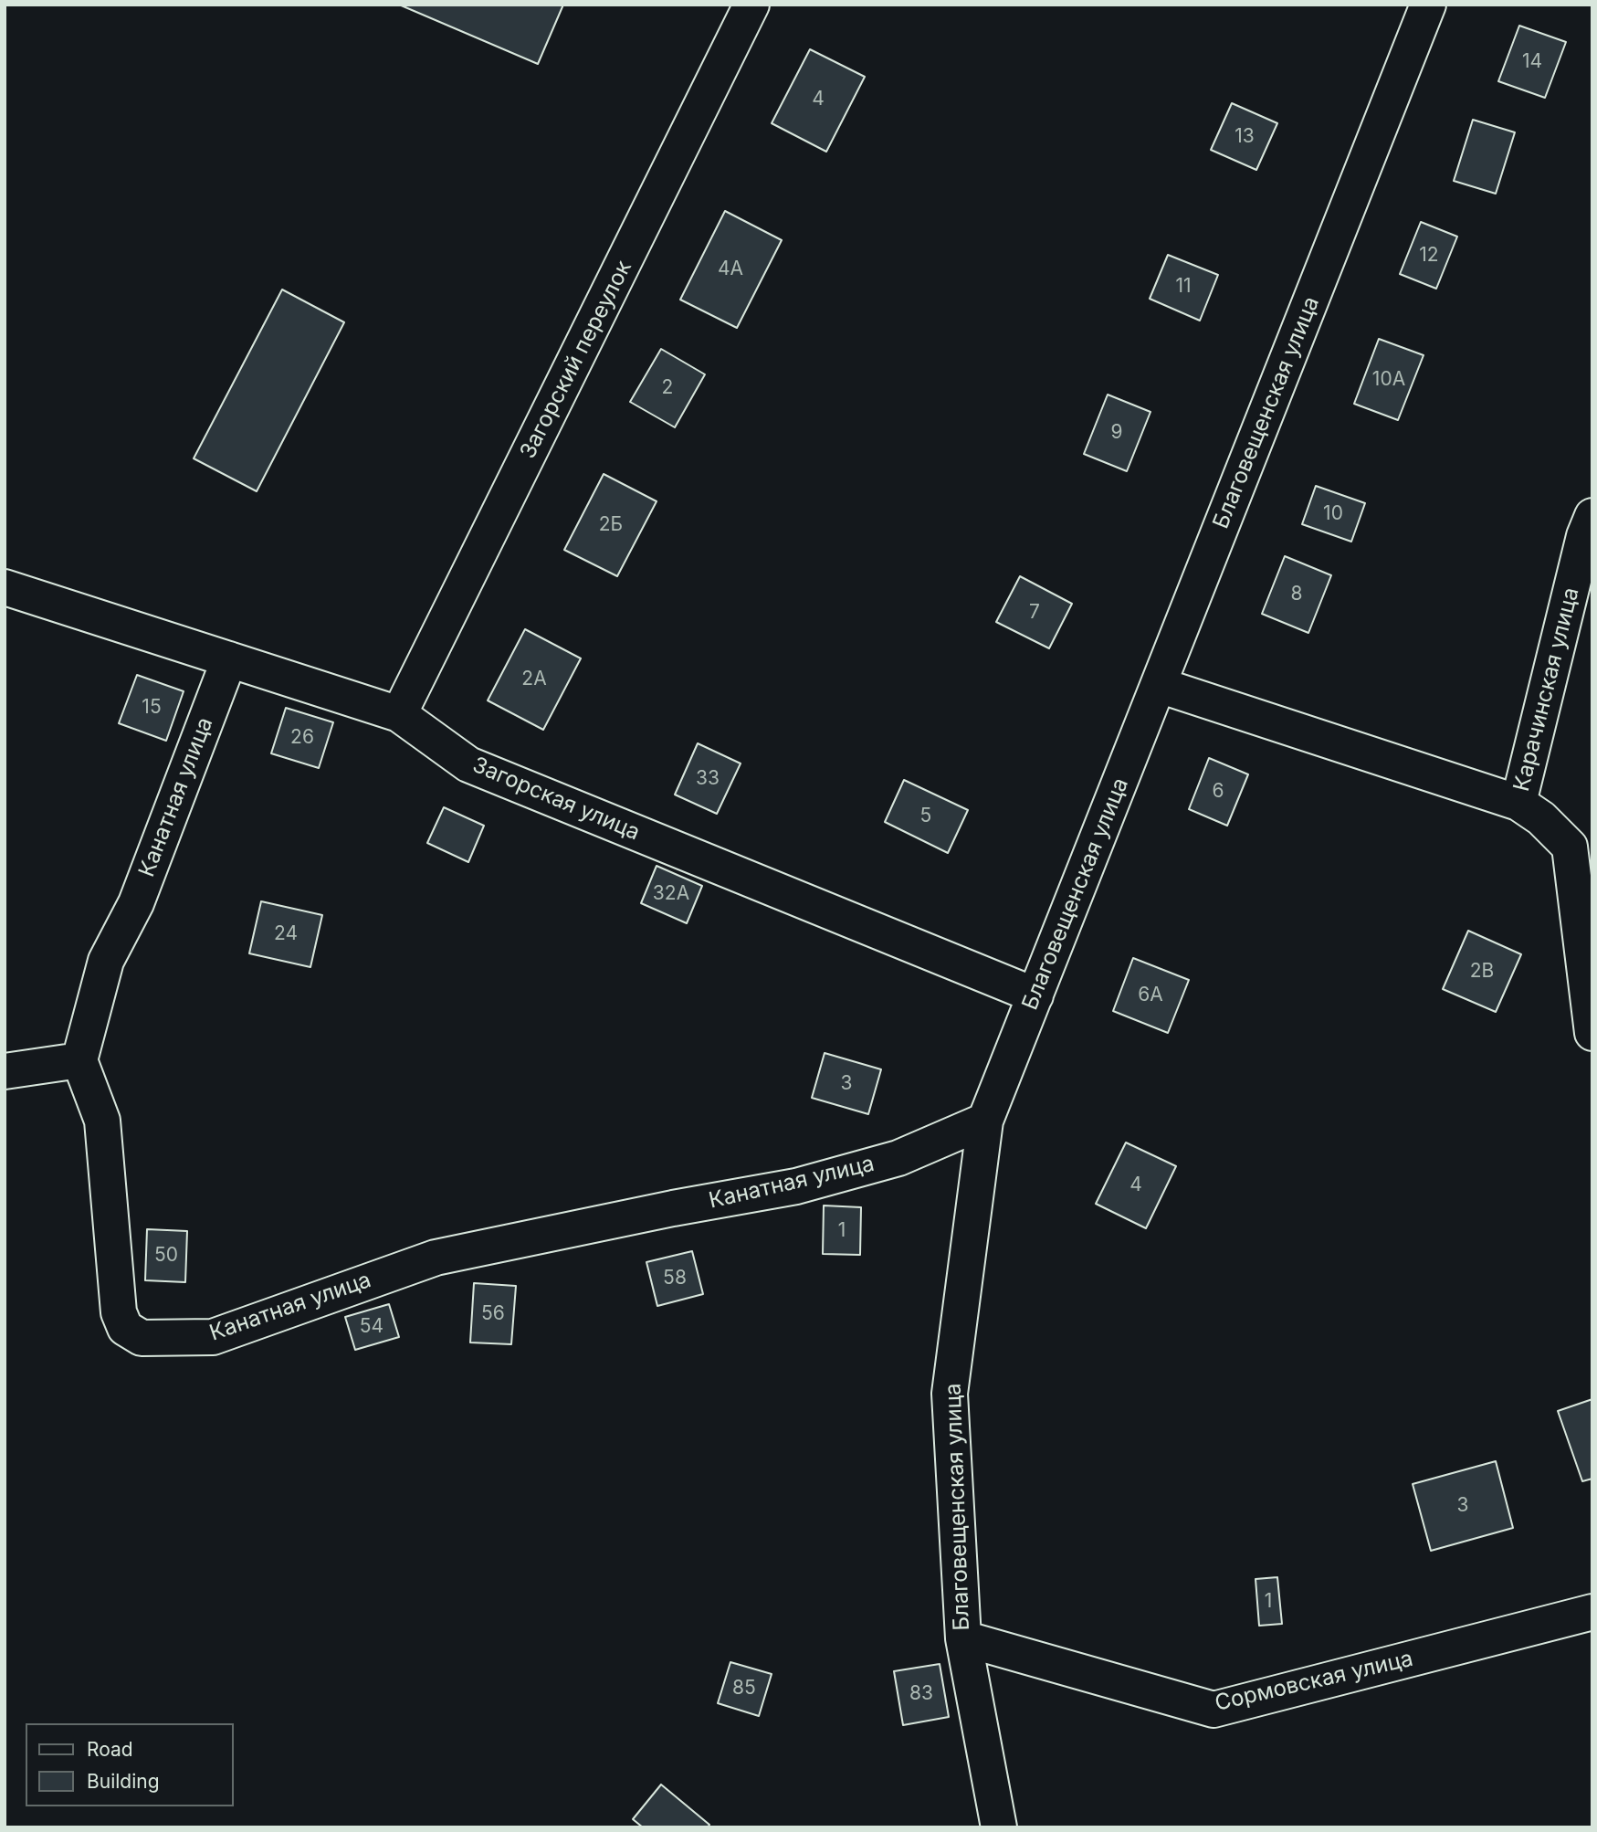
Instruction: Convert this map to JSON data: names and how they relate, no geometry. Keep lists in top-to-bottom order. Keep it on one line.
{"streets":{"street":["Загорский переулок","Благовещенская улица","Карачинская улица","Канатная улица","Загорская улица","Сормовская улица"]},"crossings":[["Загорский переулок","Загорская улица"],["Благовещенская улица","Канатная улица"],["Благовещенская улица","Загорская улица"],["Благовещенская улица","Сормовская улица"],["Канатная улица","Загорская улица"]],"house_numbers":["14","4","13","12","4А","11","10А","2","9","10","2Б","8","7","2А","15","26","33","6","5","32А","24","2В","6А","3","4","1","50","58","56","54","3","1","85","83"],"legend":["Road","Building"]}
